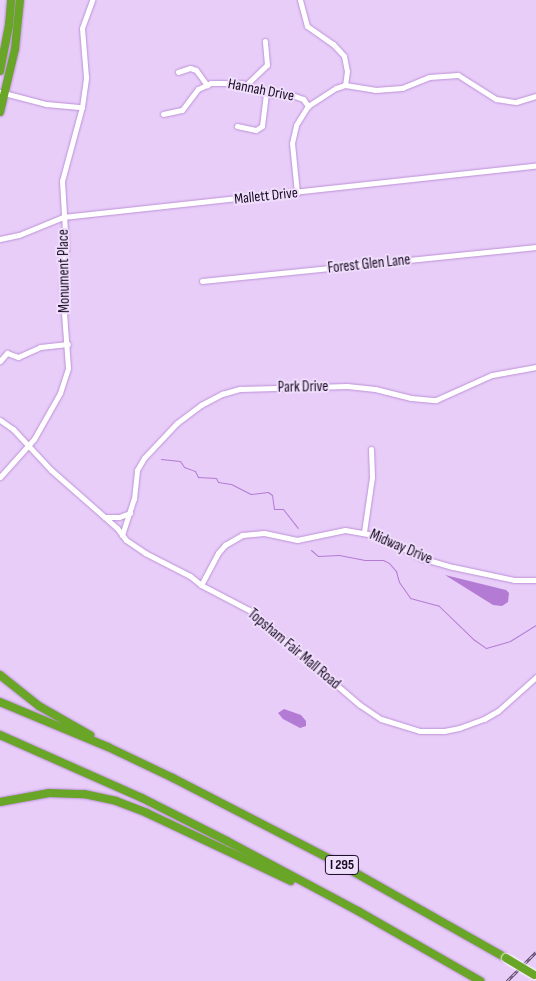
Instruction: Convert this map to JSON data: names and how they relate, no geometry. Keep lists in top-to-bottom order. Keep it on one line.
{"streets":{"highway":["I 295"],"street":["Hannah Drive","Mallett Drive","Forest Glen Lane","Monument Place","Park Drive","Midway Drive","Topsham Fair Mall Road"]},"crossings":[["Mallett Drive","Monument Place"],["Monument Place","Topsham Fair Mall Road"],["Park Drive","Topsham Fair Mall Road"],["Midway Drive","Topsham Fair Mall Road"]]}
